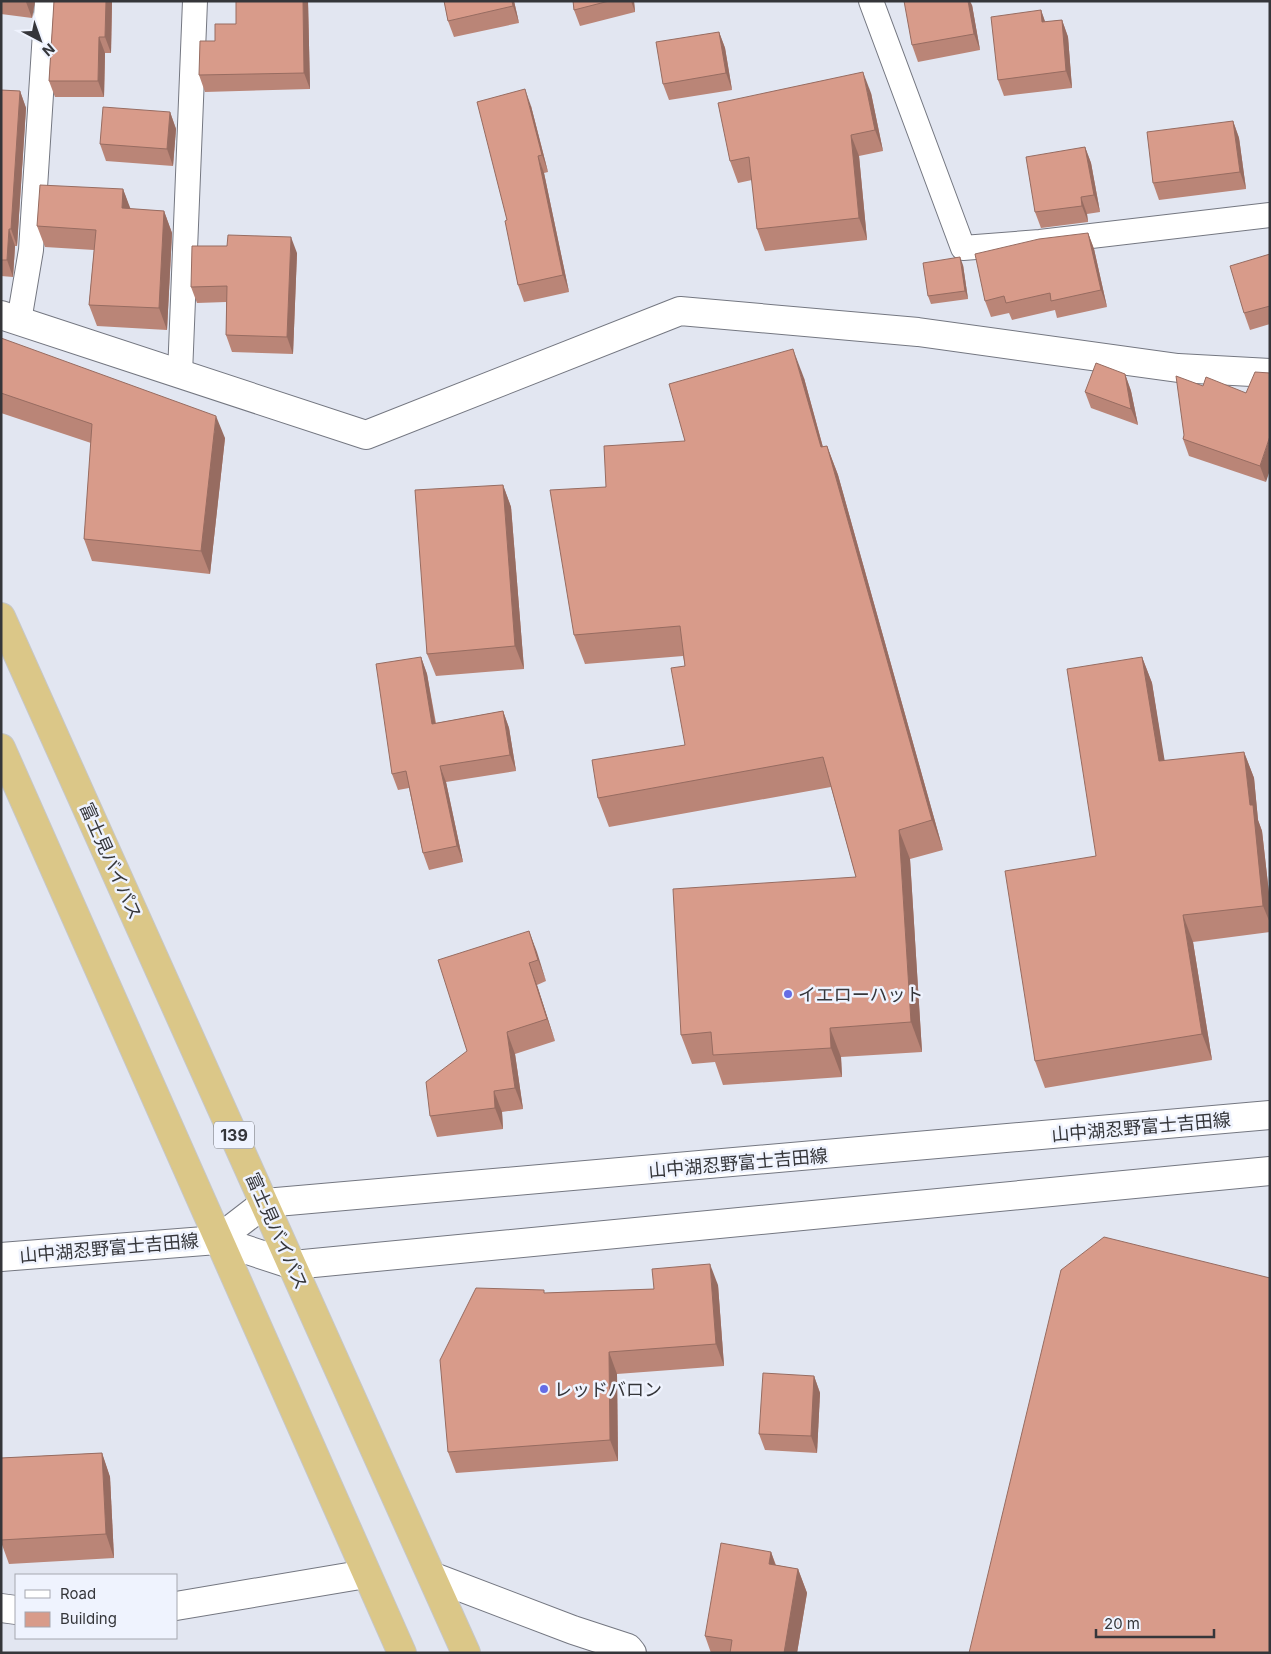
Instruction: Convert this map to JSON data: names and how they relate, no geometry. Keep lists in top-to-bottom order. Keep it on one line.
{"streets":{"highway":["富士見バイパス","139"],"main road":["山中湖忍野富士吉田線"]},"crossings":[["富士見バイパス","山中湖忍野富士吉田線"]],"places":["イエローハット","レッドバロン"],"legend":["Road","Building"],"scale_bar":"20 m","north":"bottom right"}
